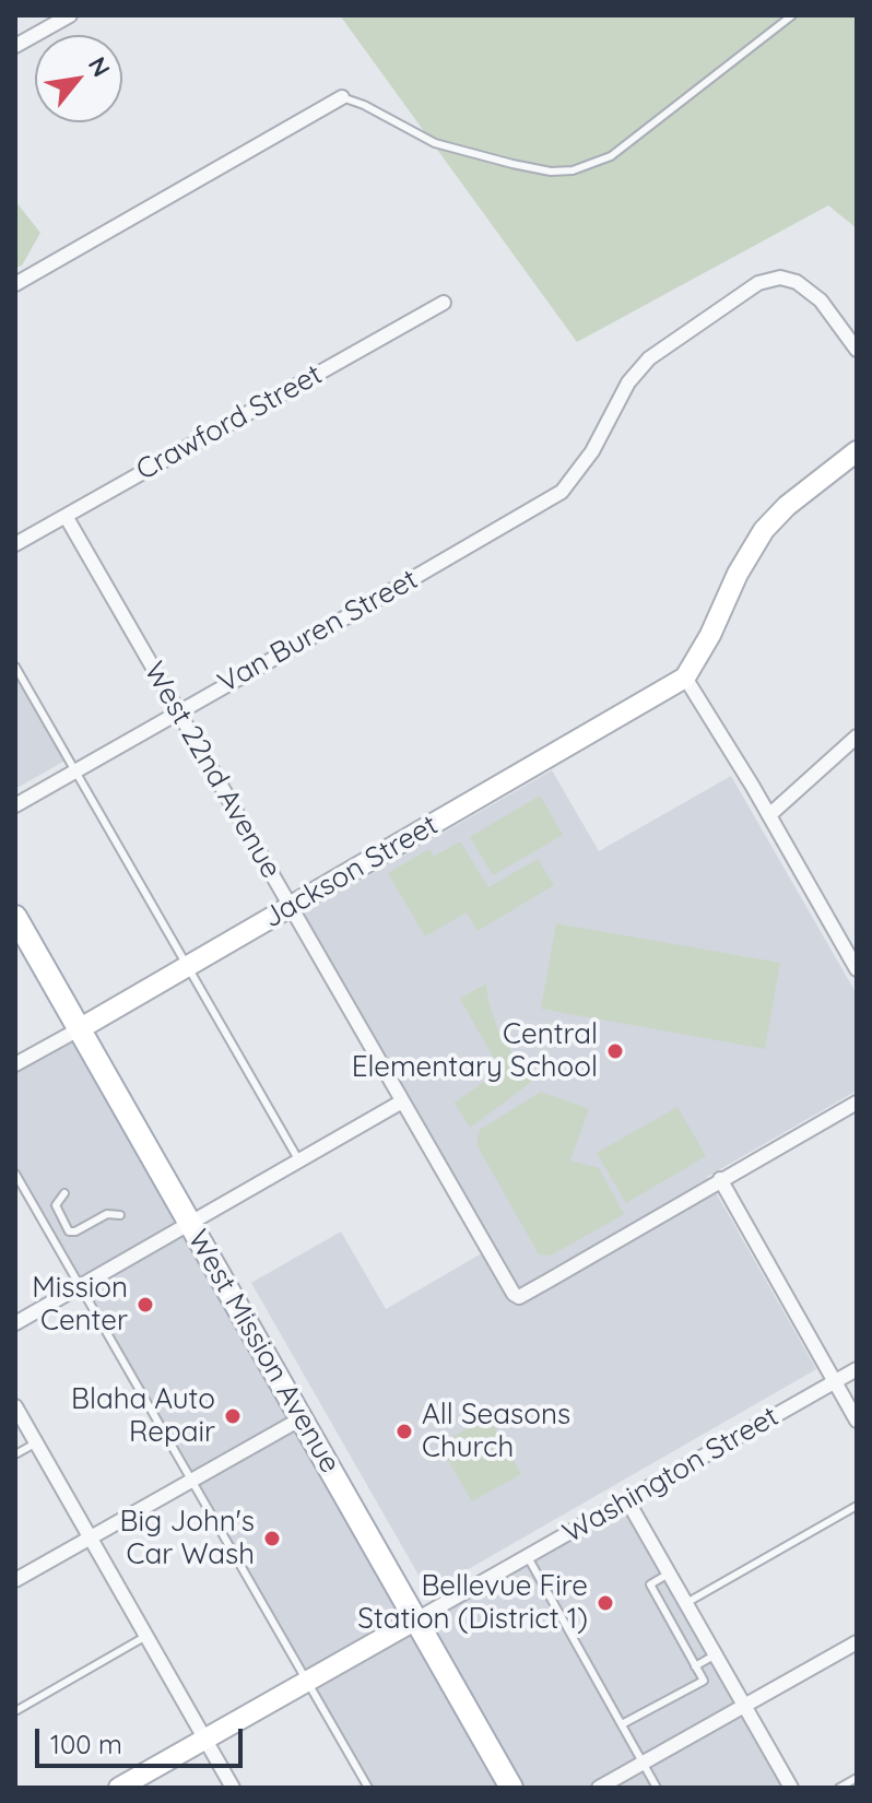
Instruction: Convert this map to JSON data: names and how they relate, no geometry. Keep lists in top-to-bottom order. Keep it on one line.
{"streets":{"main road":["West Mission Avenue"],"street":["Crawford Street","Van Buren Street","West 22nd Avenue","Jackson Street","Washington Street"]},"crossings":[["Crawford Street","West 22nd Avenue"],["Van Buren Street","West 22nd Avenue"],["West 22nd Avenue","Jackson Street"],["Jackson Street","West Mission Avenue"],["West Mission Avenue","Washington Street"]],"places":["Central Elementary School","Mission Center","Blaha Auto Repair","All Seasons Church","Big John's Car Wash","Bellevue Fire Station (District 1)"],"scale_bar":"100 m","north":"top right"}
